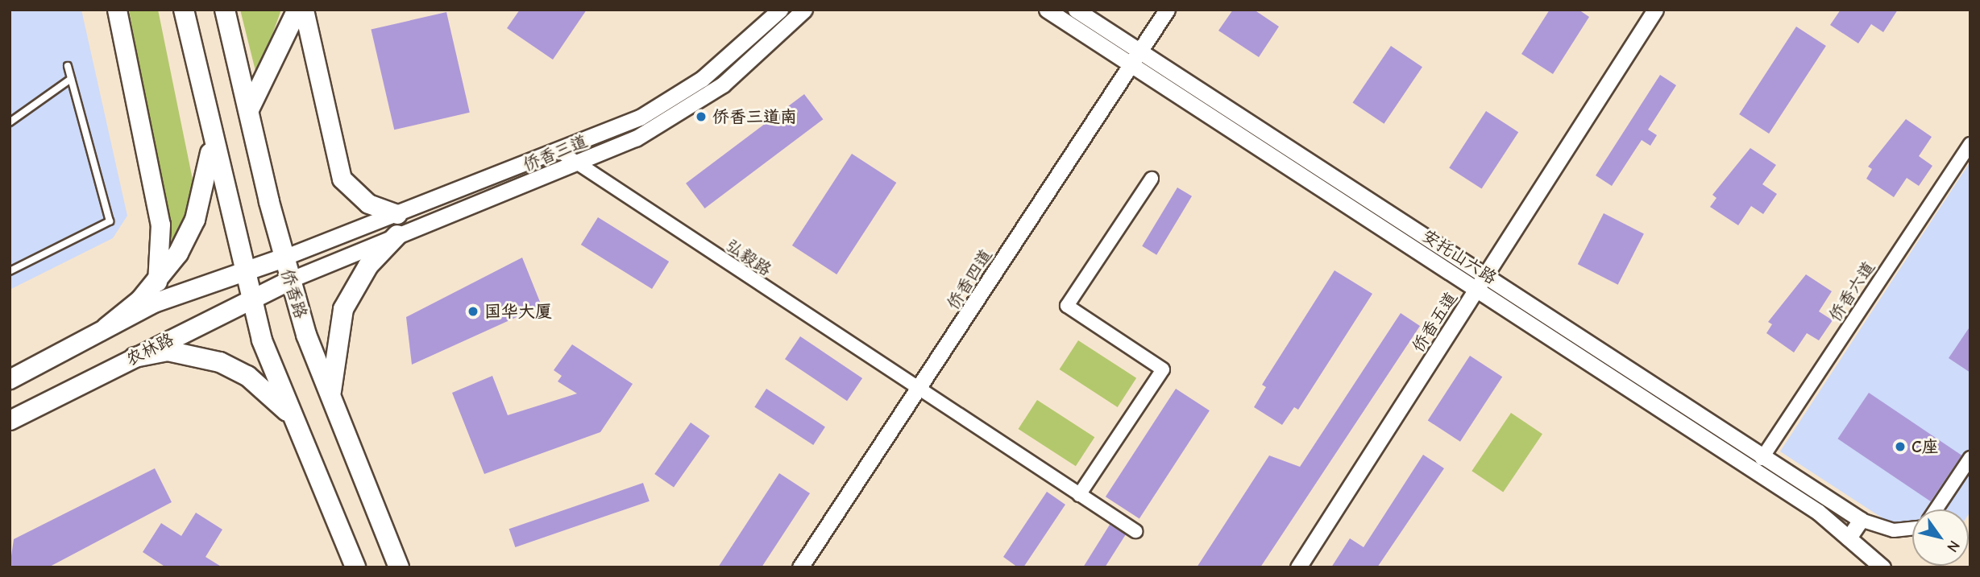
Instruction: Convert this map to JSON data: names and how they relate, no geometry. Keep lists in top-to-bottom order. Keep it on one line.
{"streets":{"main road":["侨香路","农林路"],"street":["侨香三道","安托山六路","弘毅路","侨香四道","侨香六道","侨香五道"]},"crossings":[["侨香三道","弘毅路"],["侨香三道","侨香路"],["侨香三道","农林路"],["安托山六路","侨香四道"],["安托山六路","侨香六道"],["安托山六路","侨香五道"],["弘毅路","侨香四道"],["侨香路","农林路"]],"places":["侨香三道南","国华大厦","C座"],"north":"bottom right"}
